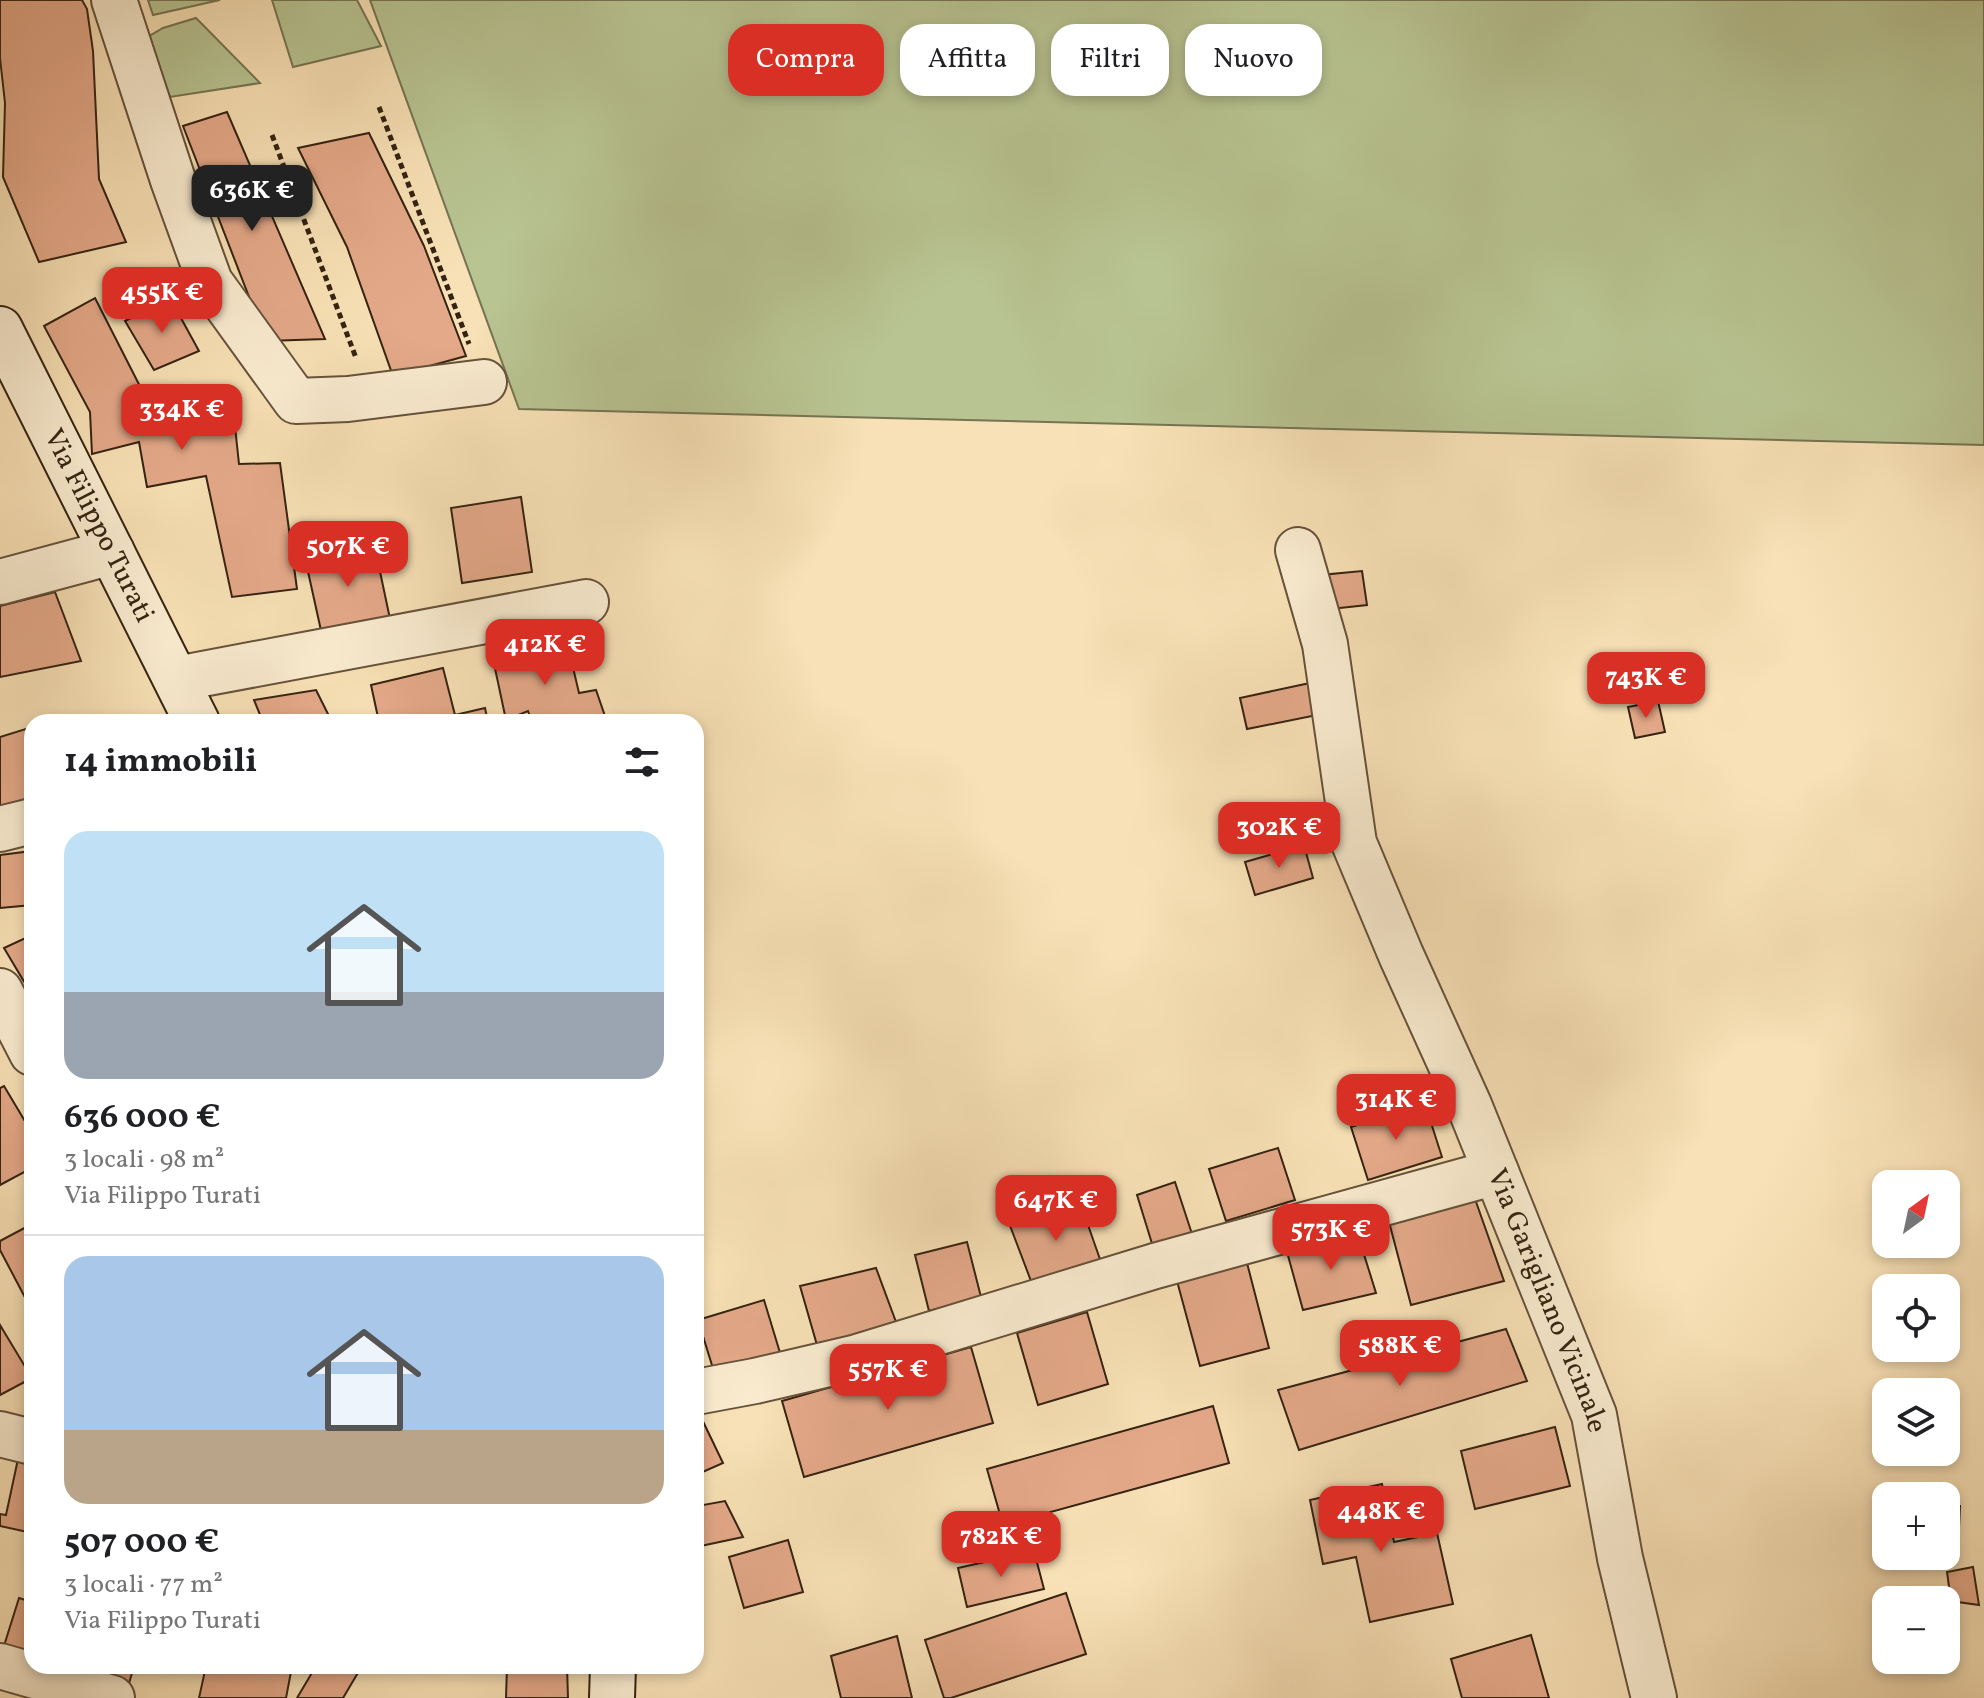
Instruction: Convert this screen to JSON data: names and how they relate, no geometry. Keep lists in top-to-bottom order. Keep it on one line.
{"streets":{"street":["Via Filippo Turati","Via Garigliano Vicinale"]},"north":"top right","page":{"chip":["Compra","Affitta","Filtri","Nuovo"],"price":["636K €","455K €","334K €","507K €","412K €","743K €","302K €","314K €","647K €","573K €","588K €","557K €","448K €","782K €"],"heading":"14 immobili","list":[{"name":"636 000 €","note":"3 locali · 98 m² · Via Filippo Turati"},{"name":"507 000 €","note":"3 locali · 77 m² · Via Filippo Turati"}],"map_buttons":["+","−"]}}
